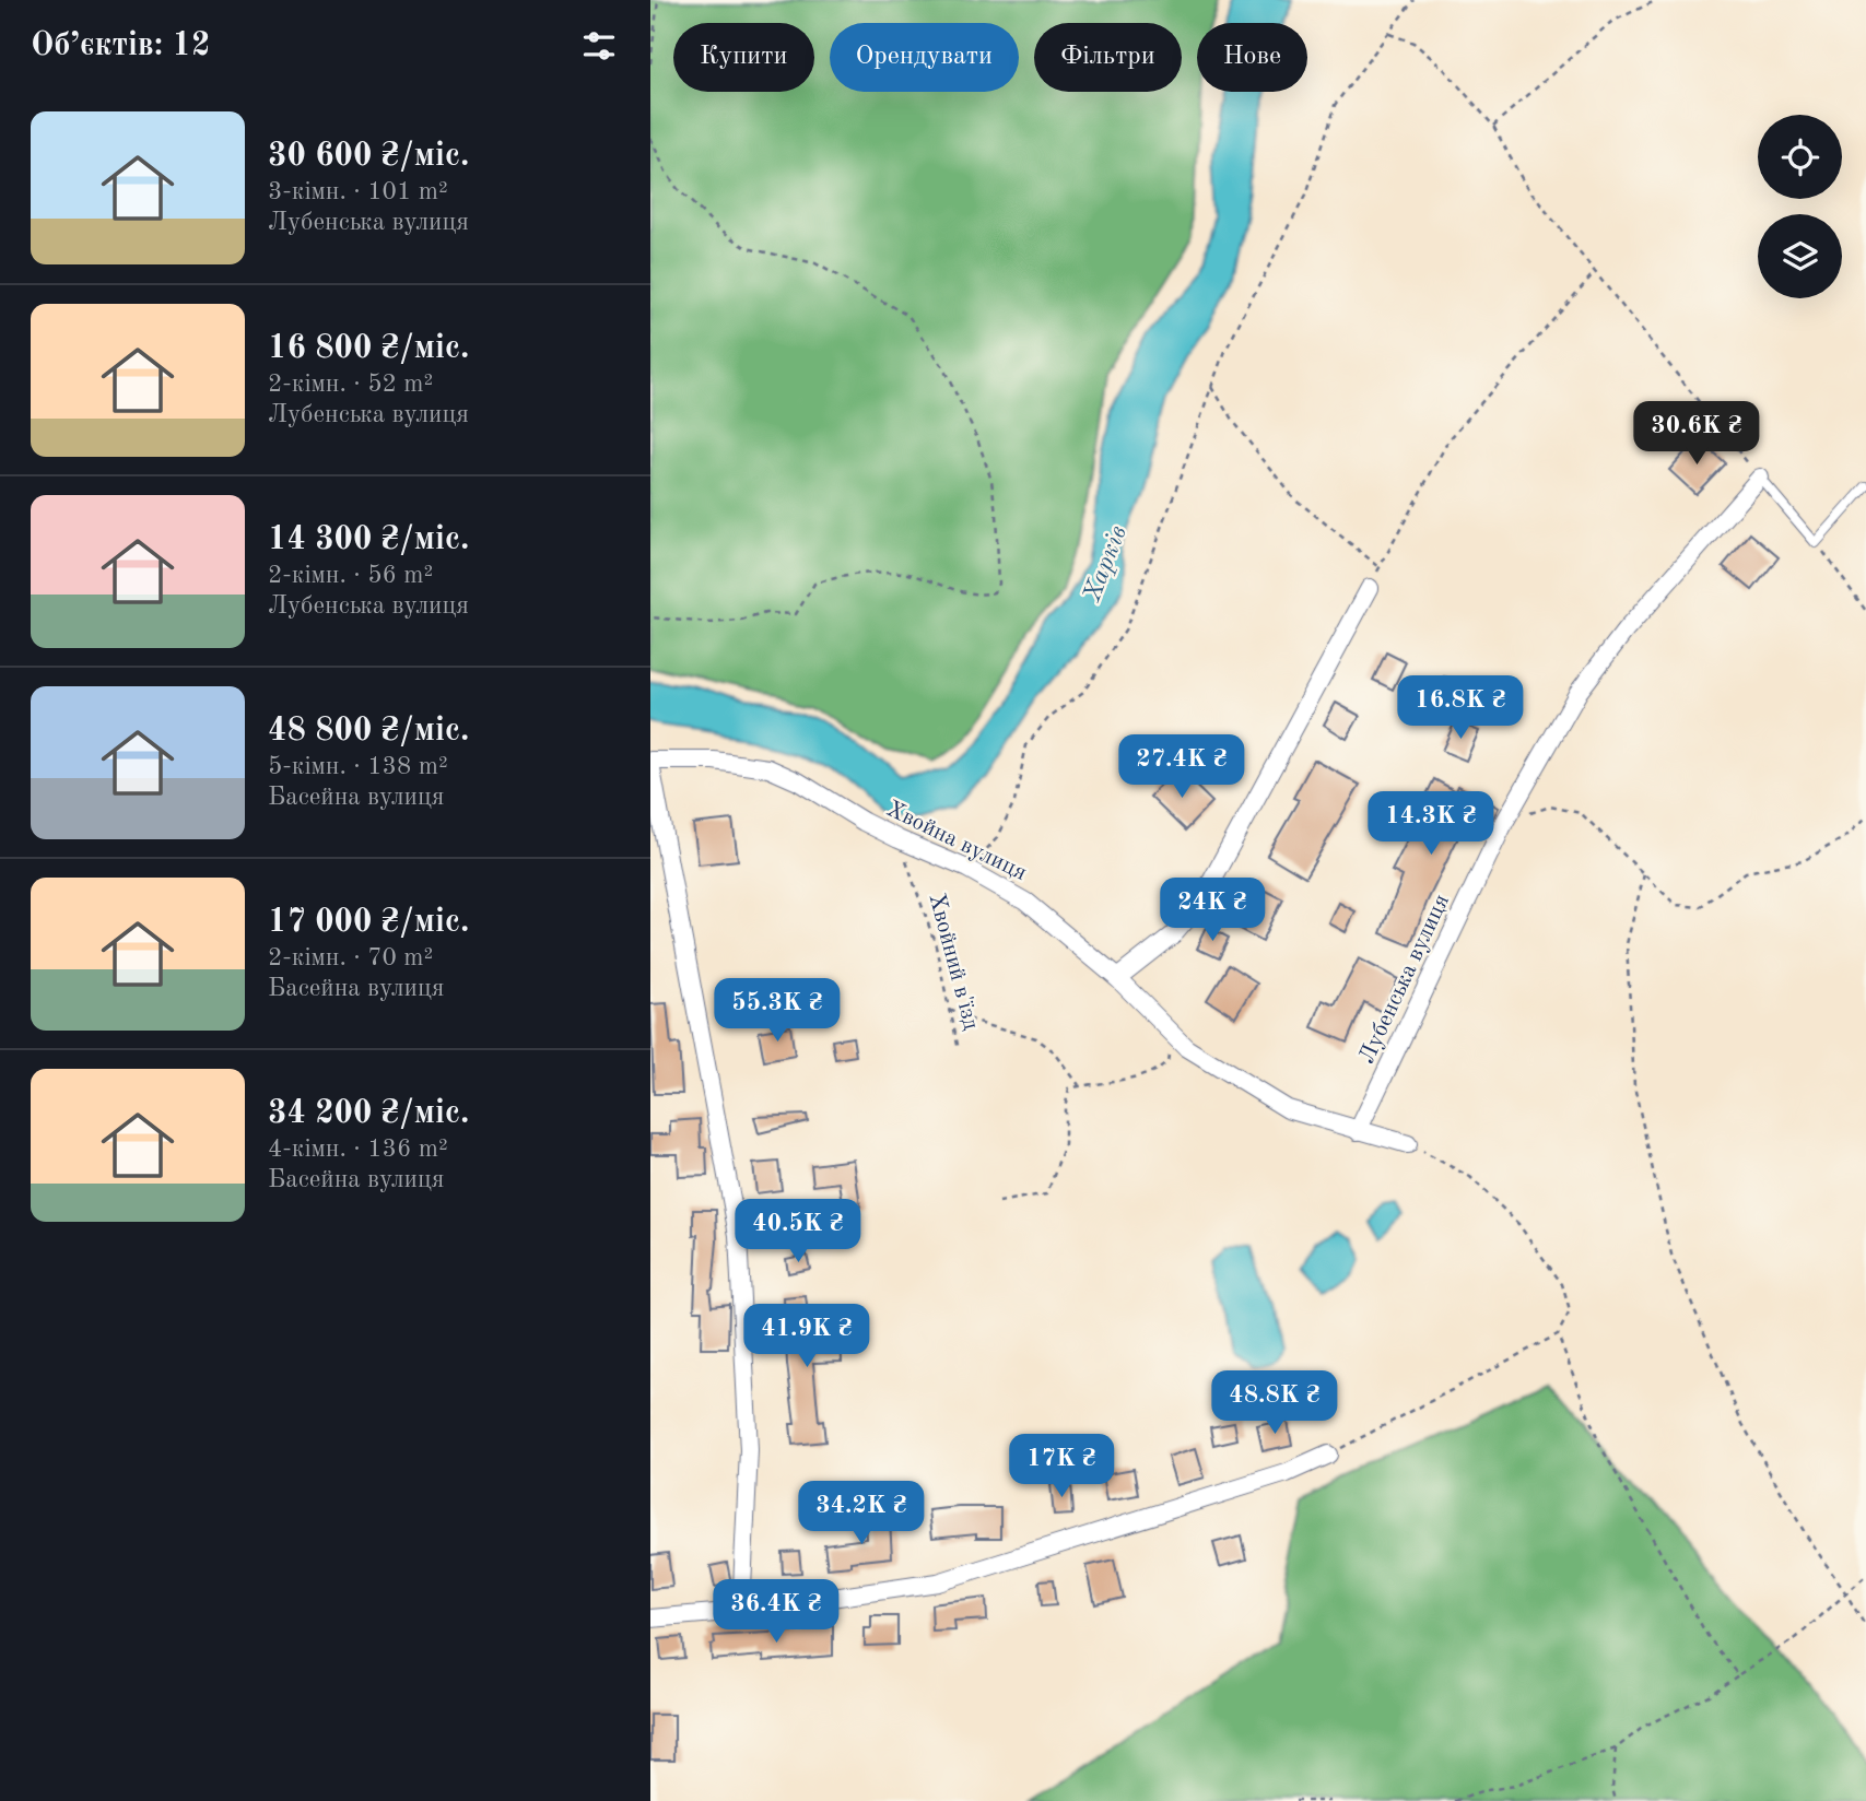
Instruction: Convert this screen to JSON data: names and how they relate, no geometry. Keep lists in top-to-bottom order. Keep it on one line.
{"streets":{"street":["Хвойна вулиця","Лубeнська вулиця"],"path":["Хвойний в'їзд"]},"crossings":[["Хвойна вулиця","Хвойний в'їзд"],["Хвойна вулиця","Лубeнська вулиця"]],"water":["Харків"],"page":{"heading":"Об’єктів: 12","chip":["Купити","Орендувати","Фільтри","Нове"],"list":[{"name":"30 600 ₴/міс.","note":"3-кімн. · 101 m² · Лубeнська вулиця"},{"name":"16 800 ₴/міс.","note":"2-кімн. · 52 m² · Лубeнська вулиця"},{"name":"14 300 ₴/міс.","note":"2-кімн. · 56 m² · Лубeнська вулиця"},{"name":"48 800 ₴/міс.","note":"5-кімн. · 138 m² · Басейна вулиця"},{"name":"17 000 ₴/міс.","note":"2-кімн. · 70 m² · Басейна вулиця"},{"name":"34 200 ₴/міс.","note":"4-кімн. · 136 m² · Басейна вулиця"}],"price":["30.6K ₴","16.8K ₴","27.4K ₴","14.3K ₴","24K ₴","55.3K ₴","40.5K ₴","41.9K ₴","48.8K ₴","17K ₴","34.2K ₴","36.4K ₴"]}}
